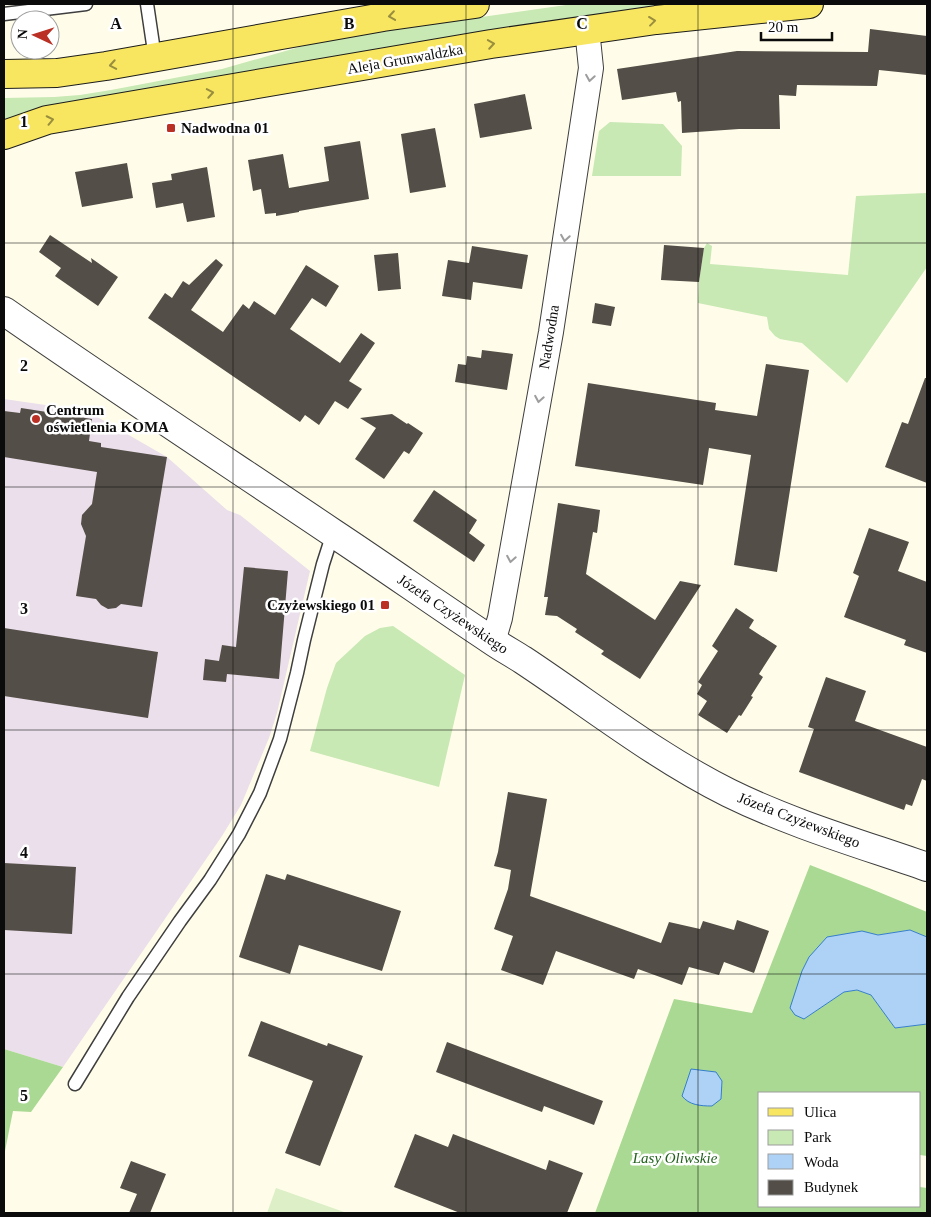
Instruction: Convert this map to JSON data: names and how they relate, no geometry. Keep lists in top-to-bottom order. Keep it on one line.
{"streets":{"main road":["Aleja Grunwaldzka"],"street":["Nadwodna","Józefa Czyżewskiego"]},"crossings":[["Aleja Grunwaldzka","Nadwodna"],["Nadwodna","Józefa Czyżewskiego"]],"one_way":["Nadwodna"],"parks":["Lasy Oliwskie"],"places":{"transit":["Nadwodna 01","Czyżewskiego 01"],"other":["Centrum oświetlenia KOMA"]},"legend":["Ulica","Park","Woda","Budynek"],"scale_bar":"20 m","north":"left","grid":{"columns":["A","B","C"],"rows":["1","2","3","4","5"]}}
